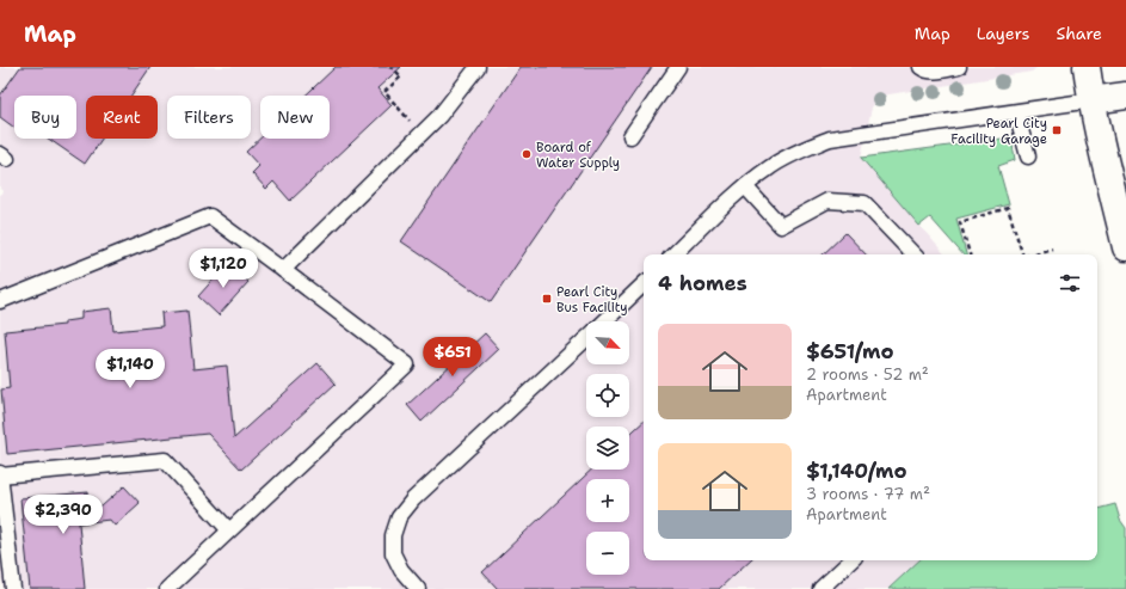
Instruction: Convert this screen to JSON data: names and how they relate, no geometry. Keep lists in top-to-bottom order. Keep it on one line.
{"places":{"transit":["Pearl City Facility Garage","Pearl City Bus Facility"],"other":["Board of Water Supply"]},"north":"bottom right","page":{"header":"Map","nav":["Map","Layers","Share"],"chip":["Buy","Rent","Filters","New"],"price":["$1,120","$651","$1,140","$2,390"],"heading":"4 homes","list":[{"name":"$651/mo","note":"2 rooms · 52 m² · Apartment"},{"name":"$1,140/mo","note":"3 rooms · 77 m² · Apartment"}],"map_buttons":["+","−"]}}
